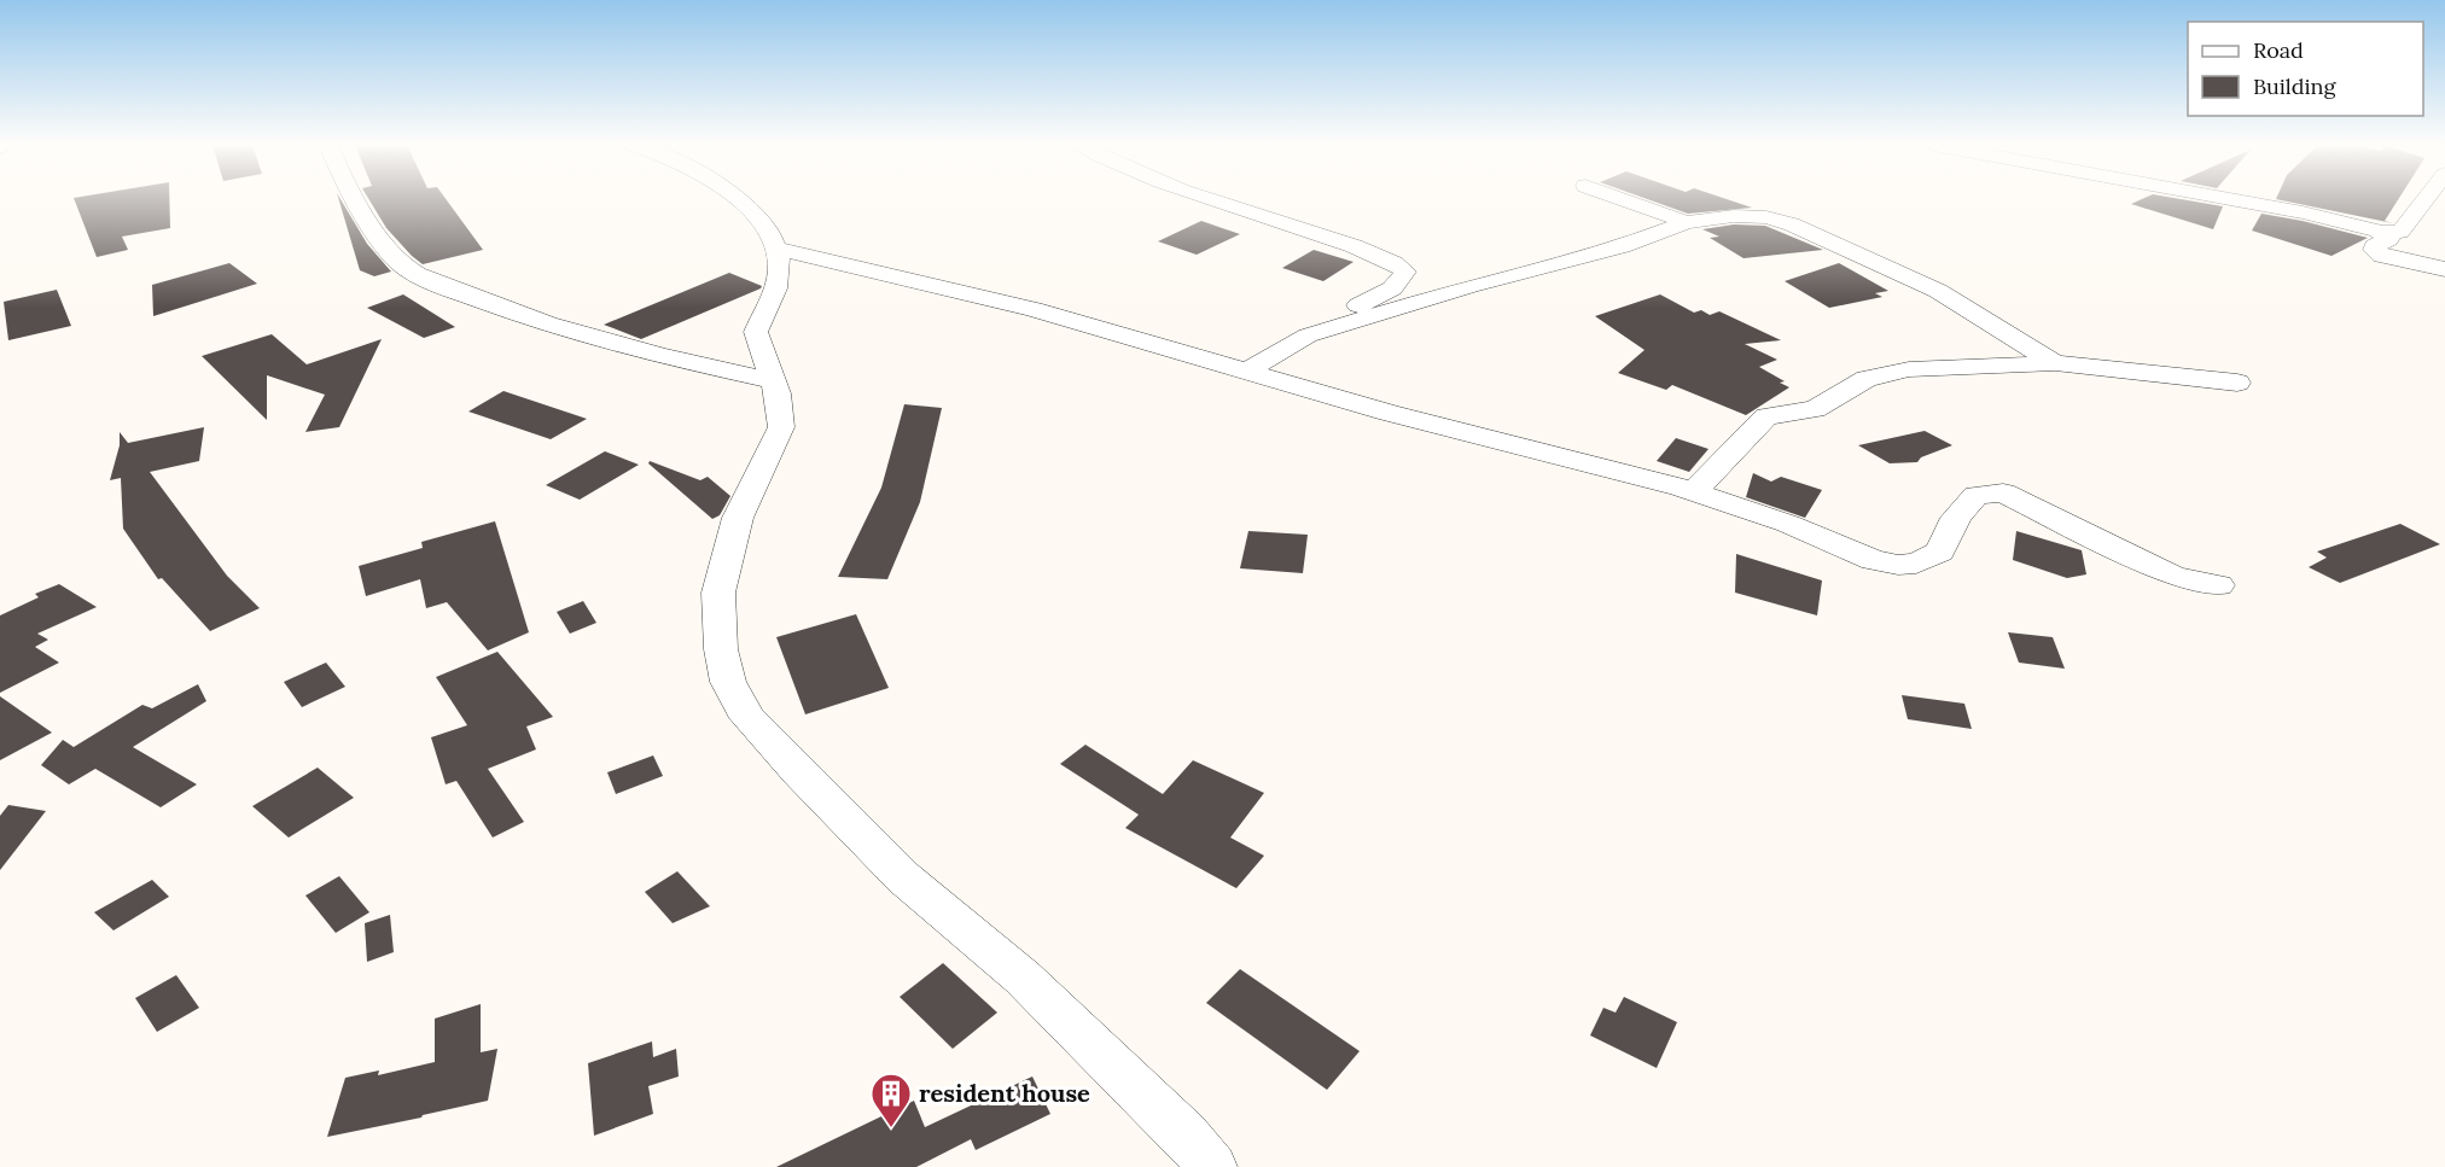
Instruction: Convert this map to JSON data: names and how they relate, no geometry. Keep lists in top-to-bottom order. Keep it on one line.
{"places":{"building":["resident house"]},"legend":["Road","Building"]}
